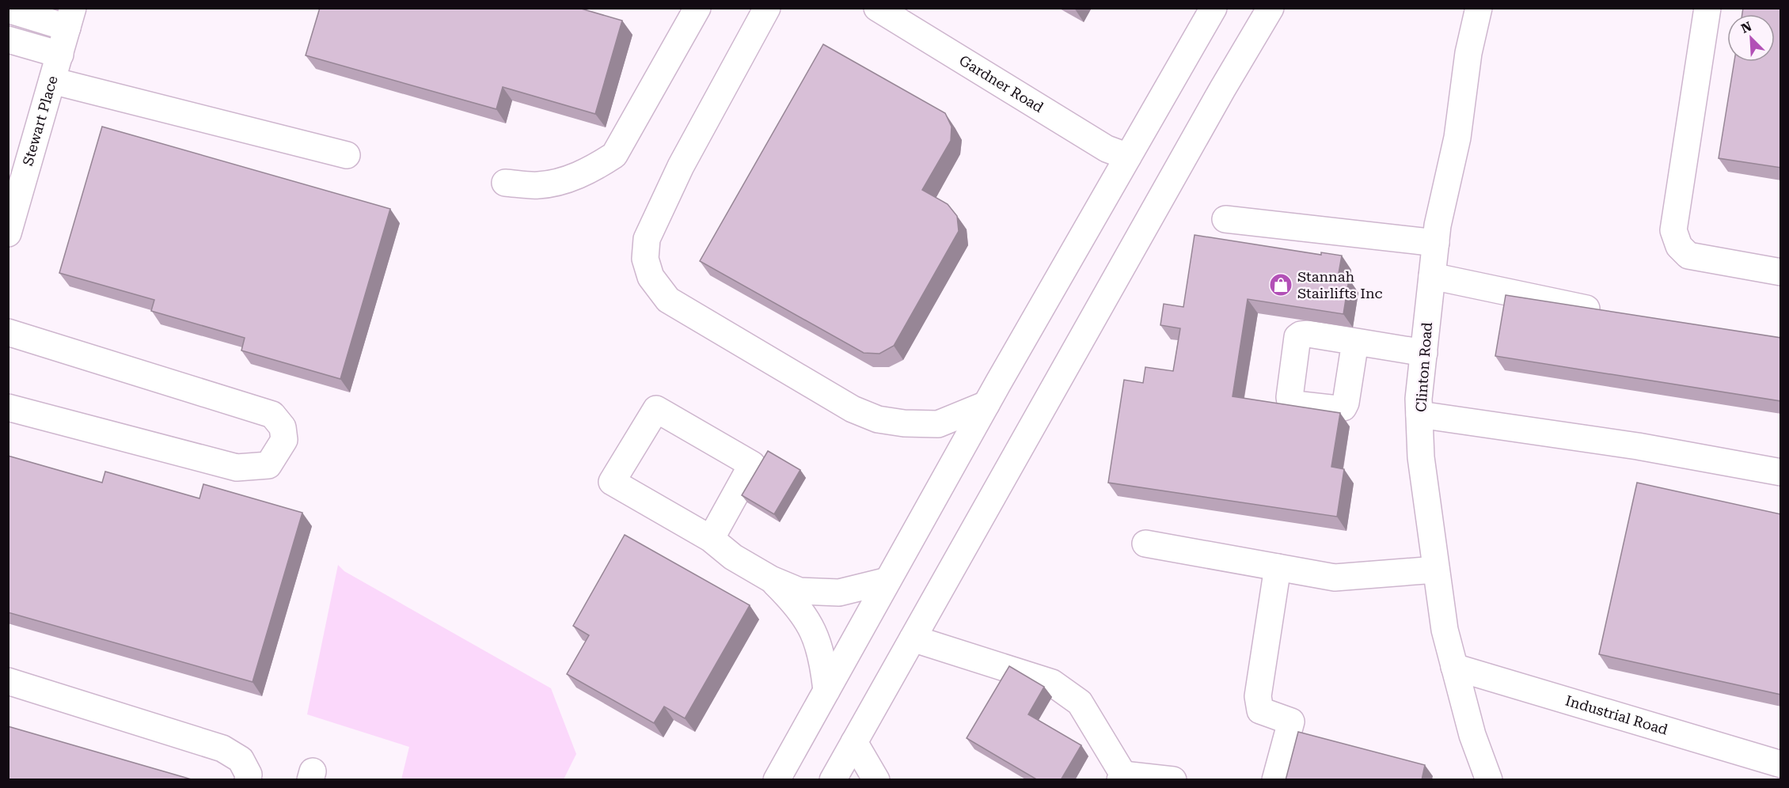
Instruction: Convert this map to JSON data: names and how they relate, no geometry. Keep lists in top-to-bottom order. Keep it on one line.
{"streets":{"main road":["Gardner Road","Stewart Place","Clinton Road","Industrial Road"]},"crossings":[["Clinton Road","Industrial Road"]],"places":{"shop":["Stannah Stairlifts Inc"]},"north":"top left"}
